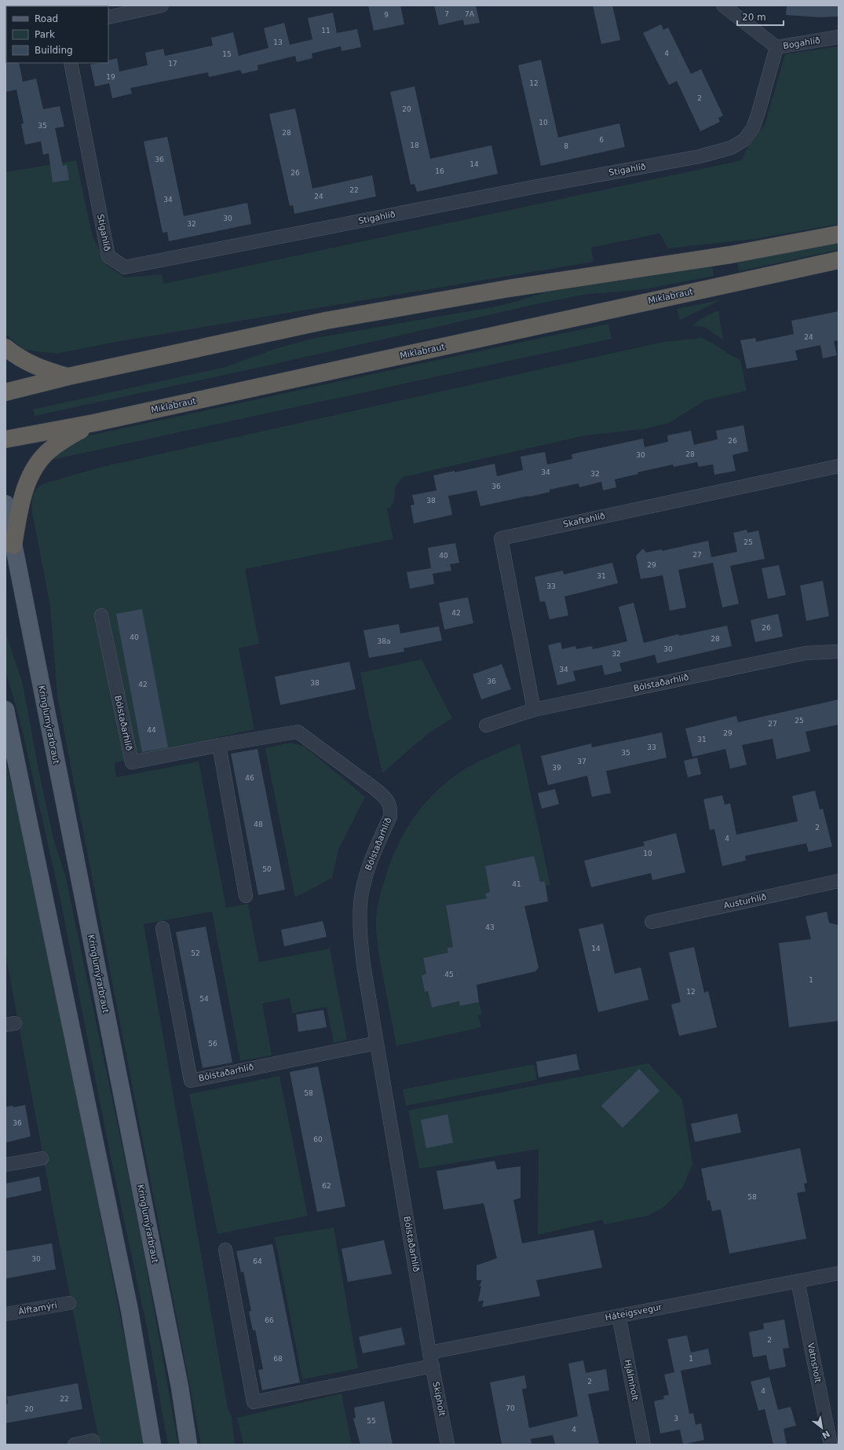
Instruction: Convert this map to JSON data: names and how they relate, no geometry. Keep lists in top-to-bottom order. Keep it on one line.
{"streets":{"highway":["Miklabraut"],"main road":["Kringlumýrarbraut"],"street":["Bogahlíð","Stigahlíð","Skaftahlíð","Bólstaðarhlíð","Austurhlíð","Álftamýri","Háteigsvegur","Vatnsholt","Hjálmholt","Skipholt"]},"crossings":[["Bogahlíð","Stigahlíð"],["Skaftahlíð","Bólstaðarhlíð"],["Bólstaðarhlíð","Háteigsvegur"],["Bólstaðarhlíð","Skipholt"],["Háteigsvegur","Vatnsholt"],["Háteigsvegur","Hjálmholt"],["Háteigsvegur","Skipholt"]],"house_numbers":["7","7A","9","11","13","4","15","17","19","12","2","20","10","35","28","6","18","8","36","14","16","26","22","24","34","30","32","24","26","28","30","34","32","36","38","25","27","40","29","31","33","42","26","40","28","38a","30","32","34","36","38","42","25","27","44","29","31","33","35","37","39","46","48","2","4","10","50","41","43","14","52","45","1","12","54","56","58","36","60","62","58","30","64","66","2","68","1","2","4","22","70","20","3","55","4"],"legend":["Road","Park","Building"],"scale_bar":"20 m","north":"bottom right"}
